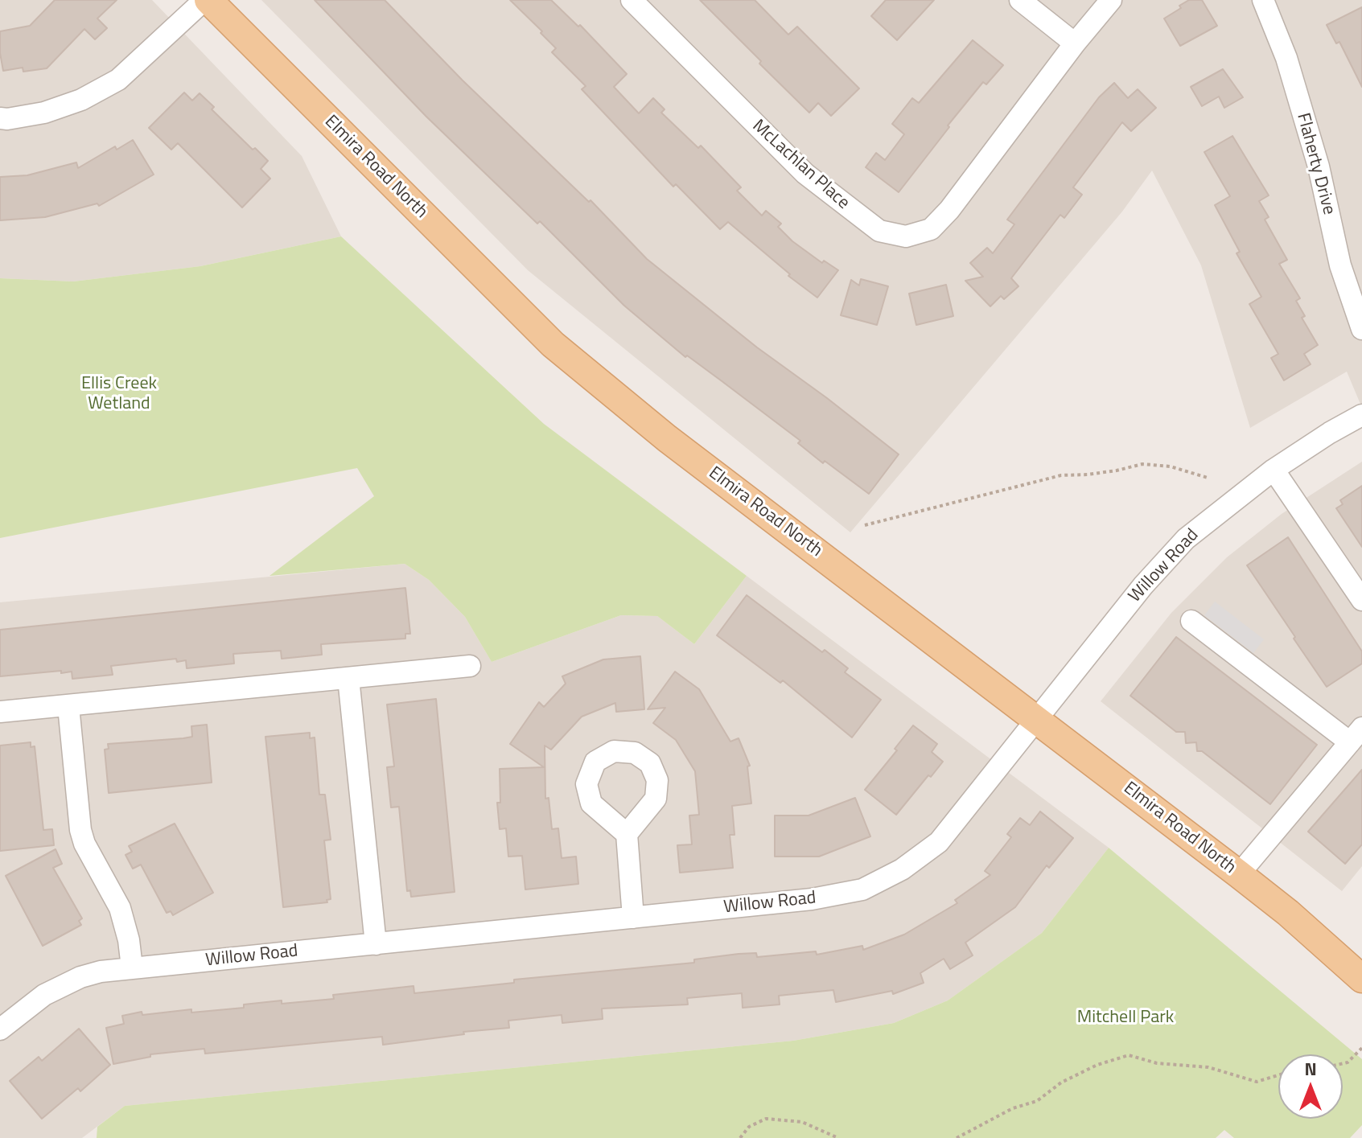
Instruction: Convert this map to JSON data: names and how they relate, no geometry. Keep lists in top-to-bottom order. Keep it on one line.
{"streets":{"main road":["Elmira Road North"],"street":["Flaherty Drive","McLachlan Place","Willow Road"]},"crossings":[["Elmira Road North","Willow Road"]],"parks":["Ellis Creek Wetland","Mitchell Park"],"north":"top"}
